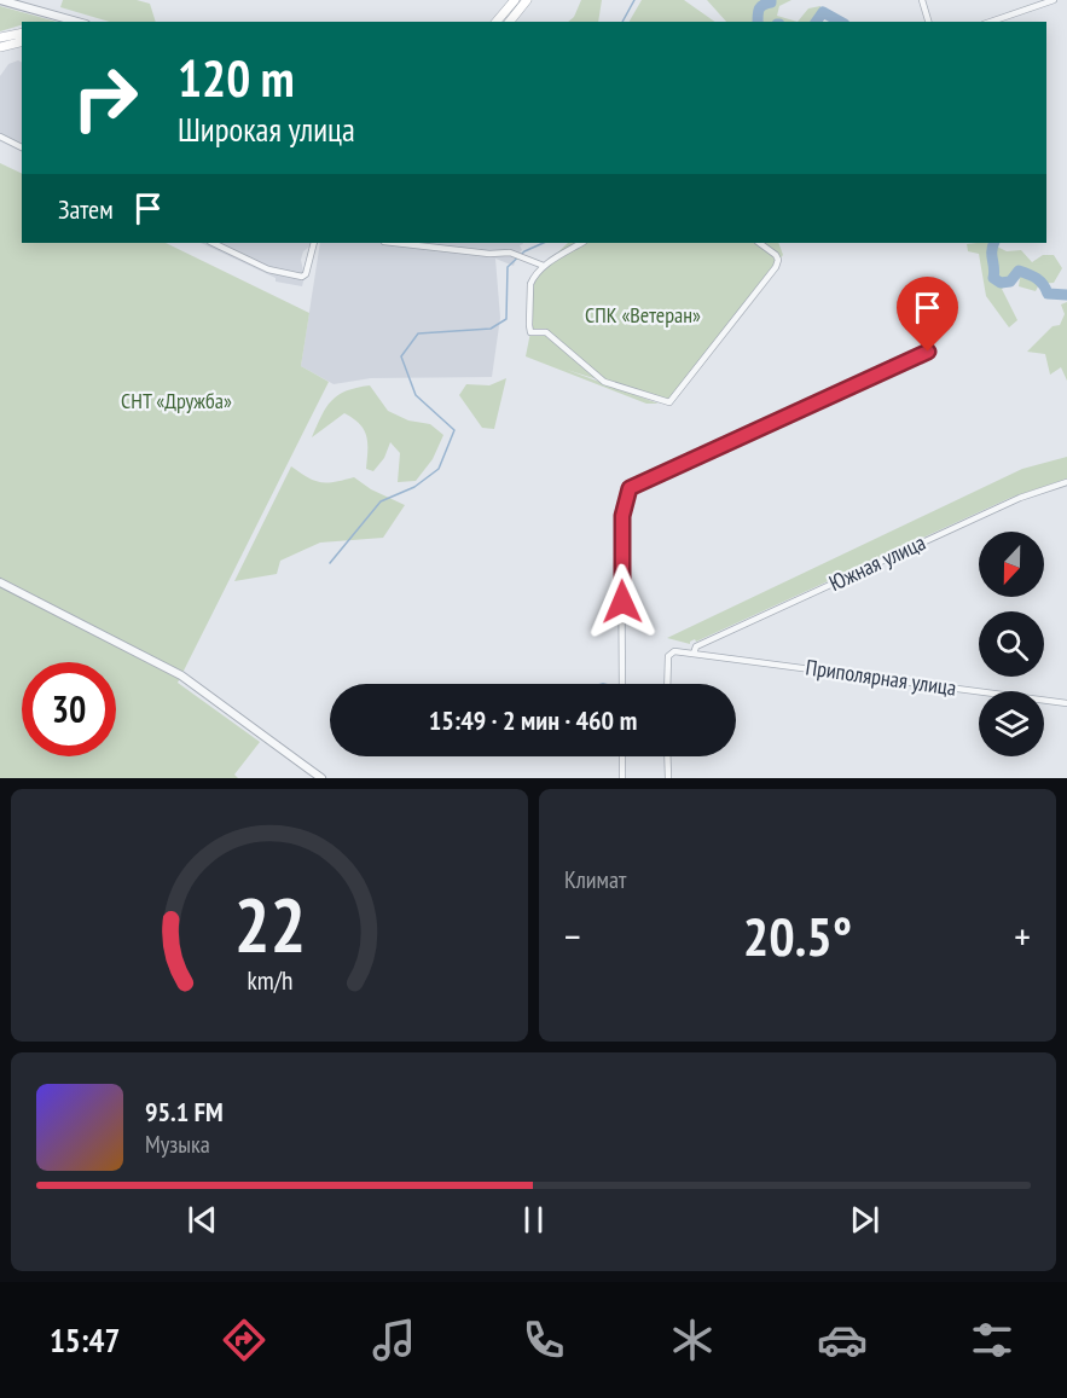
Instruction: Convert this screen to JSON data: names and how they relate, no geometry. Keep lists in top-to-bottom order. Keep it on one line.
{"streets":{"street":["Южная улица","Приполярная улица"]},"crossings":[["Южная улица","Приполярная улица"]],"parks":["СПК «Ветеран»","СНТ «Дружба»"],"north":"bottom","page":{"turn":["120 m","Широкая улица"],"then":"Затем","limit":"30","trip":"15:49 · 2 мин · 460 m","tile":"Климат","heat":["−","20.5°","+"],"song":["95.1 FM","Музыка"],"tabs":"15:47","gauge":["22","km/h"]}}
